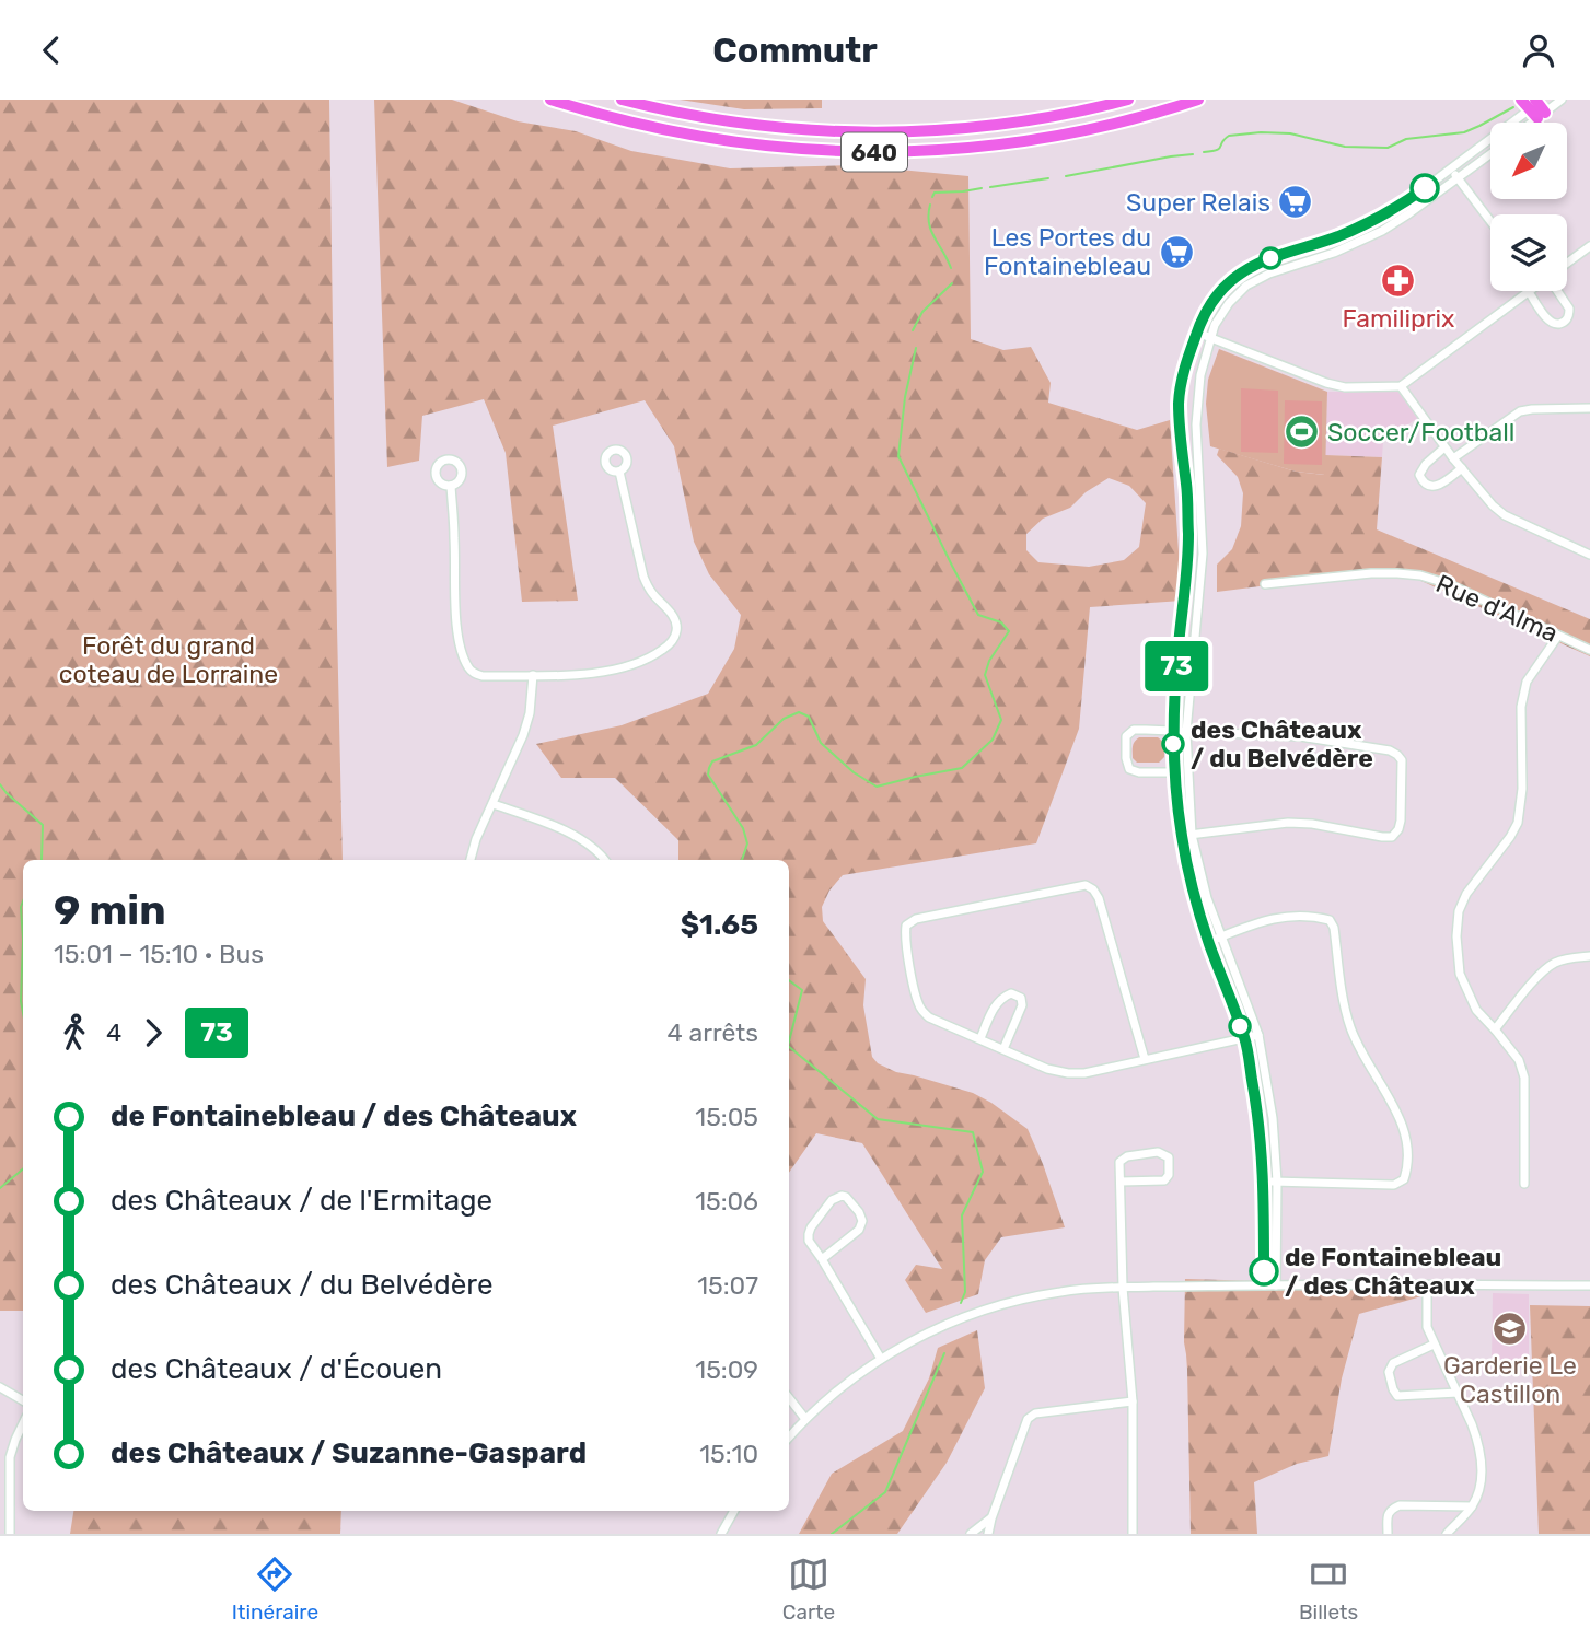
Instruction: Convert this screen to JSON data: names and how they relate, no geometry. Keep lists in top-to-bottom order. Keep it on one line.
{"streets":{"highway":["640"],"street":["Rue d'Alma"]},"parks":["Forêt du grand coteau de Lorraine"],"places":{"supermarket":["Super Relais","Les Portes du Fontainebleau"],"pharmacy":["Familiprix"],"sports":["Soccer/Football"],"other":["des Châteaux / du Belvédère","de Fontainebleau / des Châteaux"],"school or university":["Garderie Le Castillon"]},"lines":["bus line 73"],"north":"bottom left","page":{"header":"Commutr","on_map":"73","heading":["9 min","15:01 – 15:10 · Bus","$1.65"],"legs":["4","73","4 arrêts"],"list":[{"name":"de Fontainebleau / des Châteaux","value":"15:05"},{"name":"des Châteaux / de l'Ermitage","value":"15:06"},{"name":"des Châteaux / du Belvédère","value":"15:07"},{"name":"des Châteaux / d'Écouen","value":"15:09"},{"name":"des Châteaux / Suzanne-Gaspard","value":"15:10"}],"tabs":["Itinéraire","Carte","Billets"]}}
